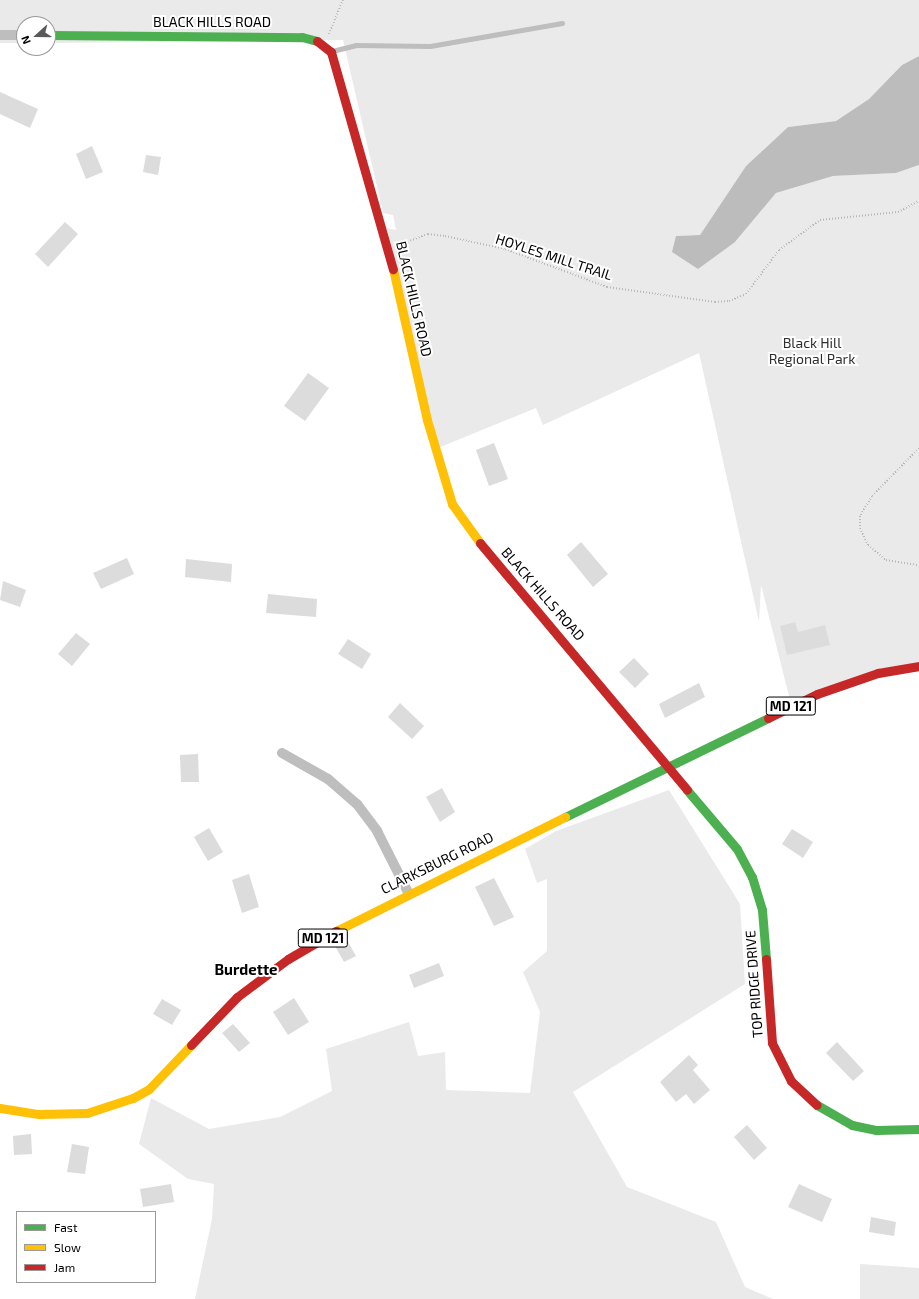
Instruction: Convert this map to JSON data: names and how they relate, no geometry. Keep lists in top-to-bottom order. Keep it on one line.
{"streets":{"street":["BLACK HILLS ROAD","MD 121","CLARKSBURG ROAD","TOP RIDGE DRIVE"],"path":["HOYLES MILL TRAIL"]},"crossings":[["BLACK HILLS ROAD","HOYLES MILL TRAIL"],["BLACK HILLS ROAD","CLARKSBURG ROAD"],["BLACK HILLS ROAD","TOP RIDGE DRIVE"],["CLARKSBURG ROAD","TOP RIDGE DRIVE"]],"districts":["Burdette"],"parks":["Black Hill Regional Park"],"legend":["Fast","Slow","Jam"],"north":"left"}
